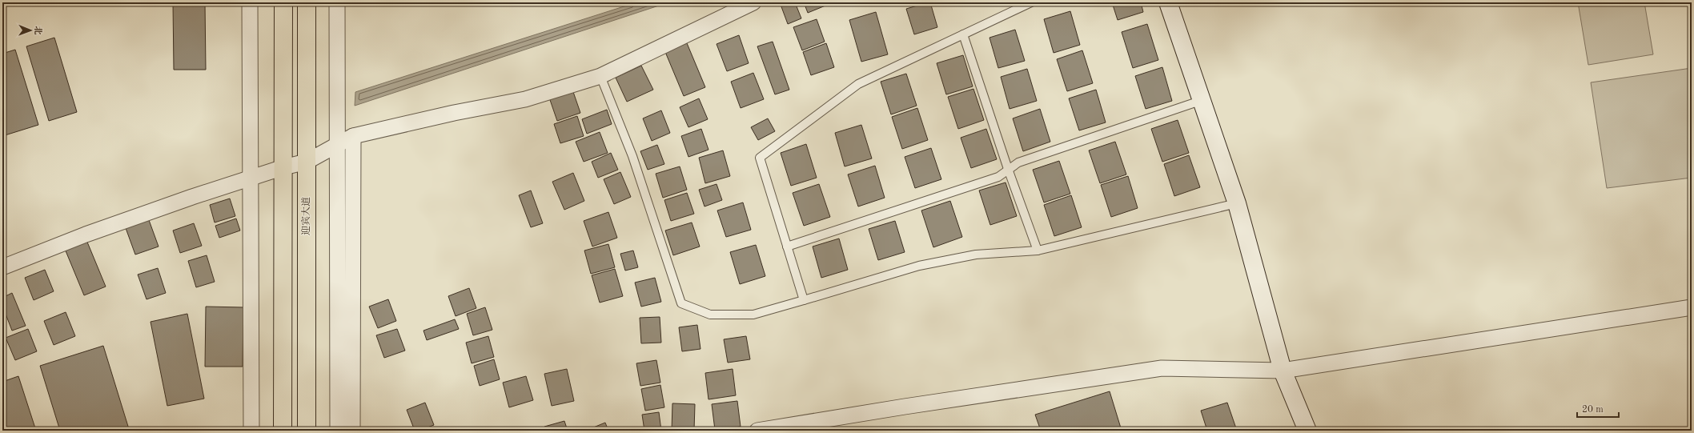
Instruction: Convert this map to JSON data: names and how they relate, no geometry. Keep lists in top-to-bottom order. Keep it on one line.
{"streets":{"main road":["迎宾大道"]},"scale_bar":"20 m","north":"right"}
